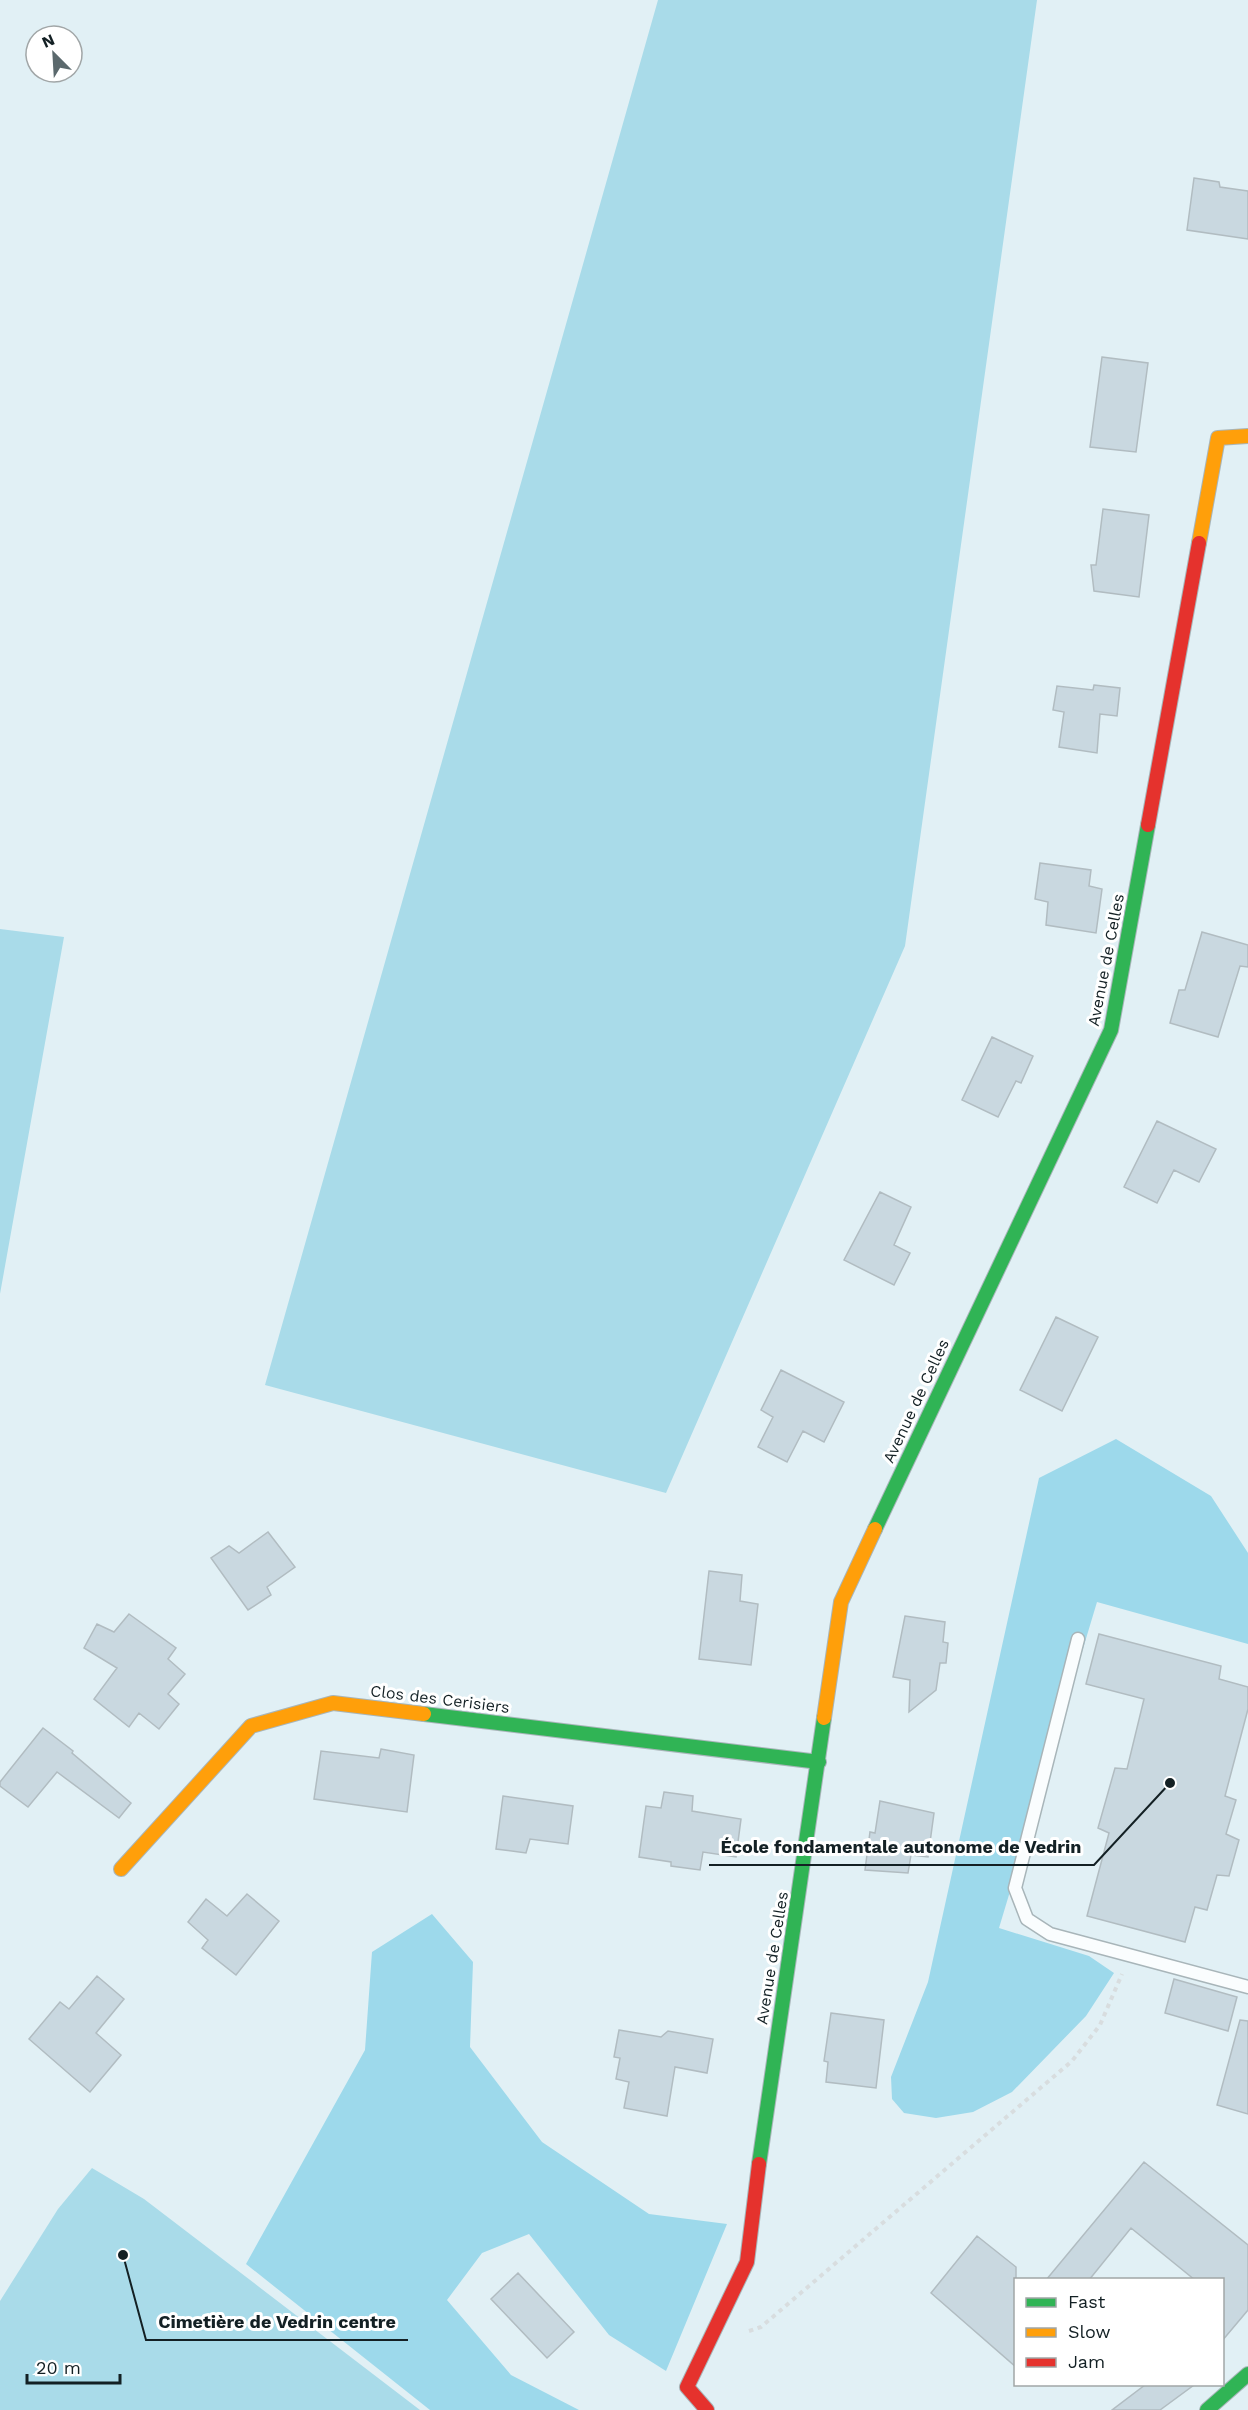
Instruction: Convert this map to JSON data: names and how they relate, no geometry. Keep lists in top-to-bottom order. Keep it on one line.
{"streets":{"street":["Avenue de Celles","Clos des Cerisiers"]},"crossings":[["Avenue de Celles","Clos des Cerisiers"]],"places":["École fondamentale autonome de Vedrin","Cimetière de Vedrin centre"],"legend":["Fast","Slow","Jam"],"scale_bar":"20 m","north":"top left"}
